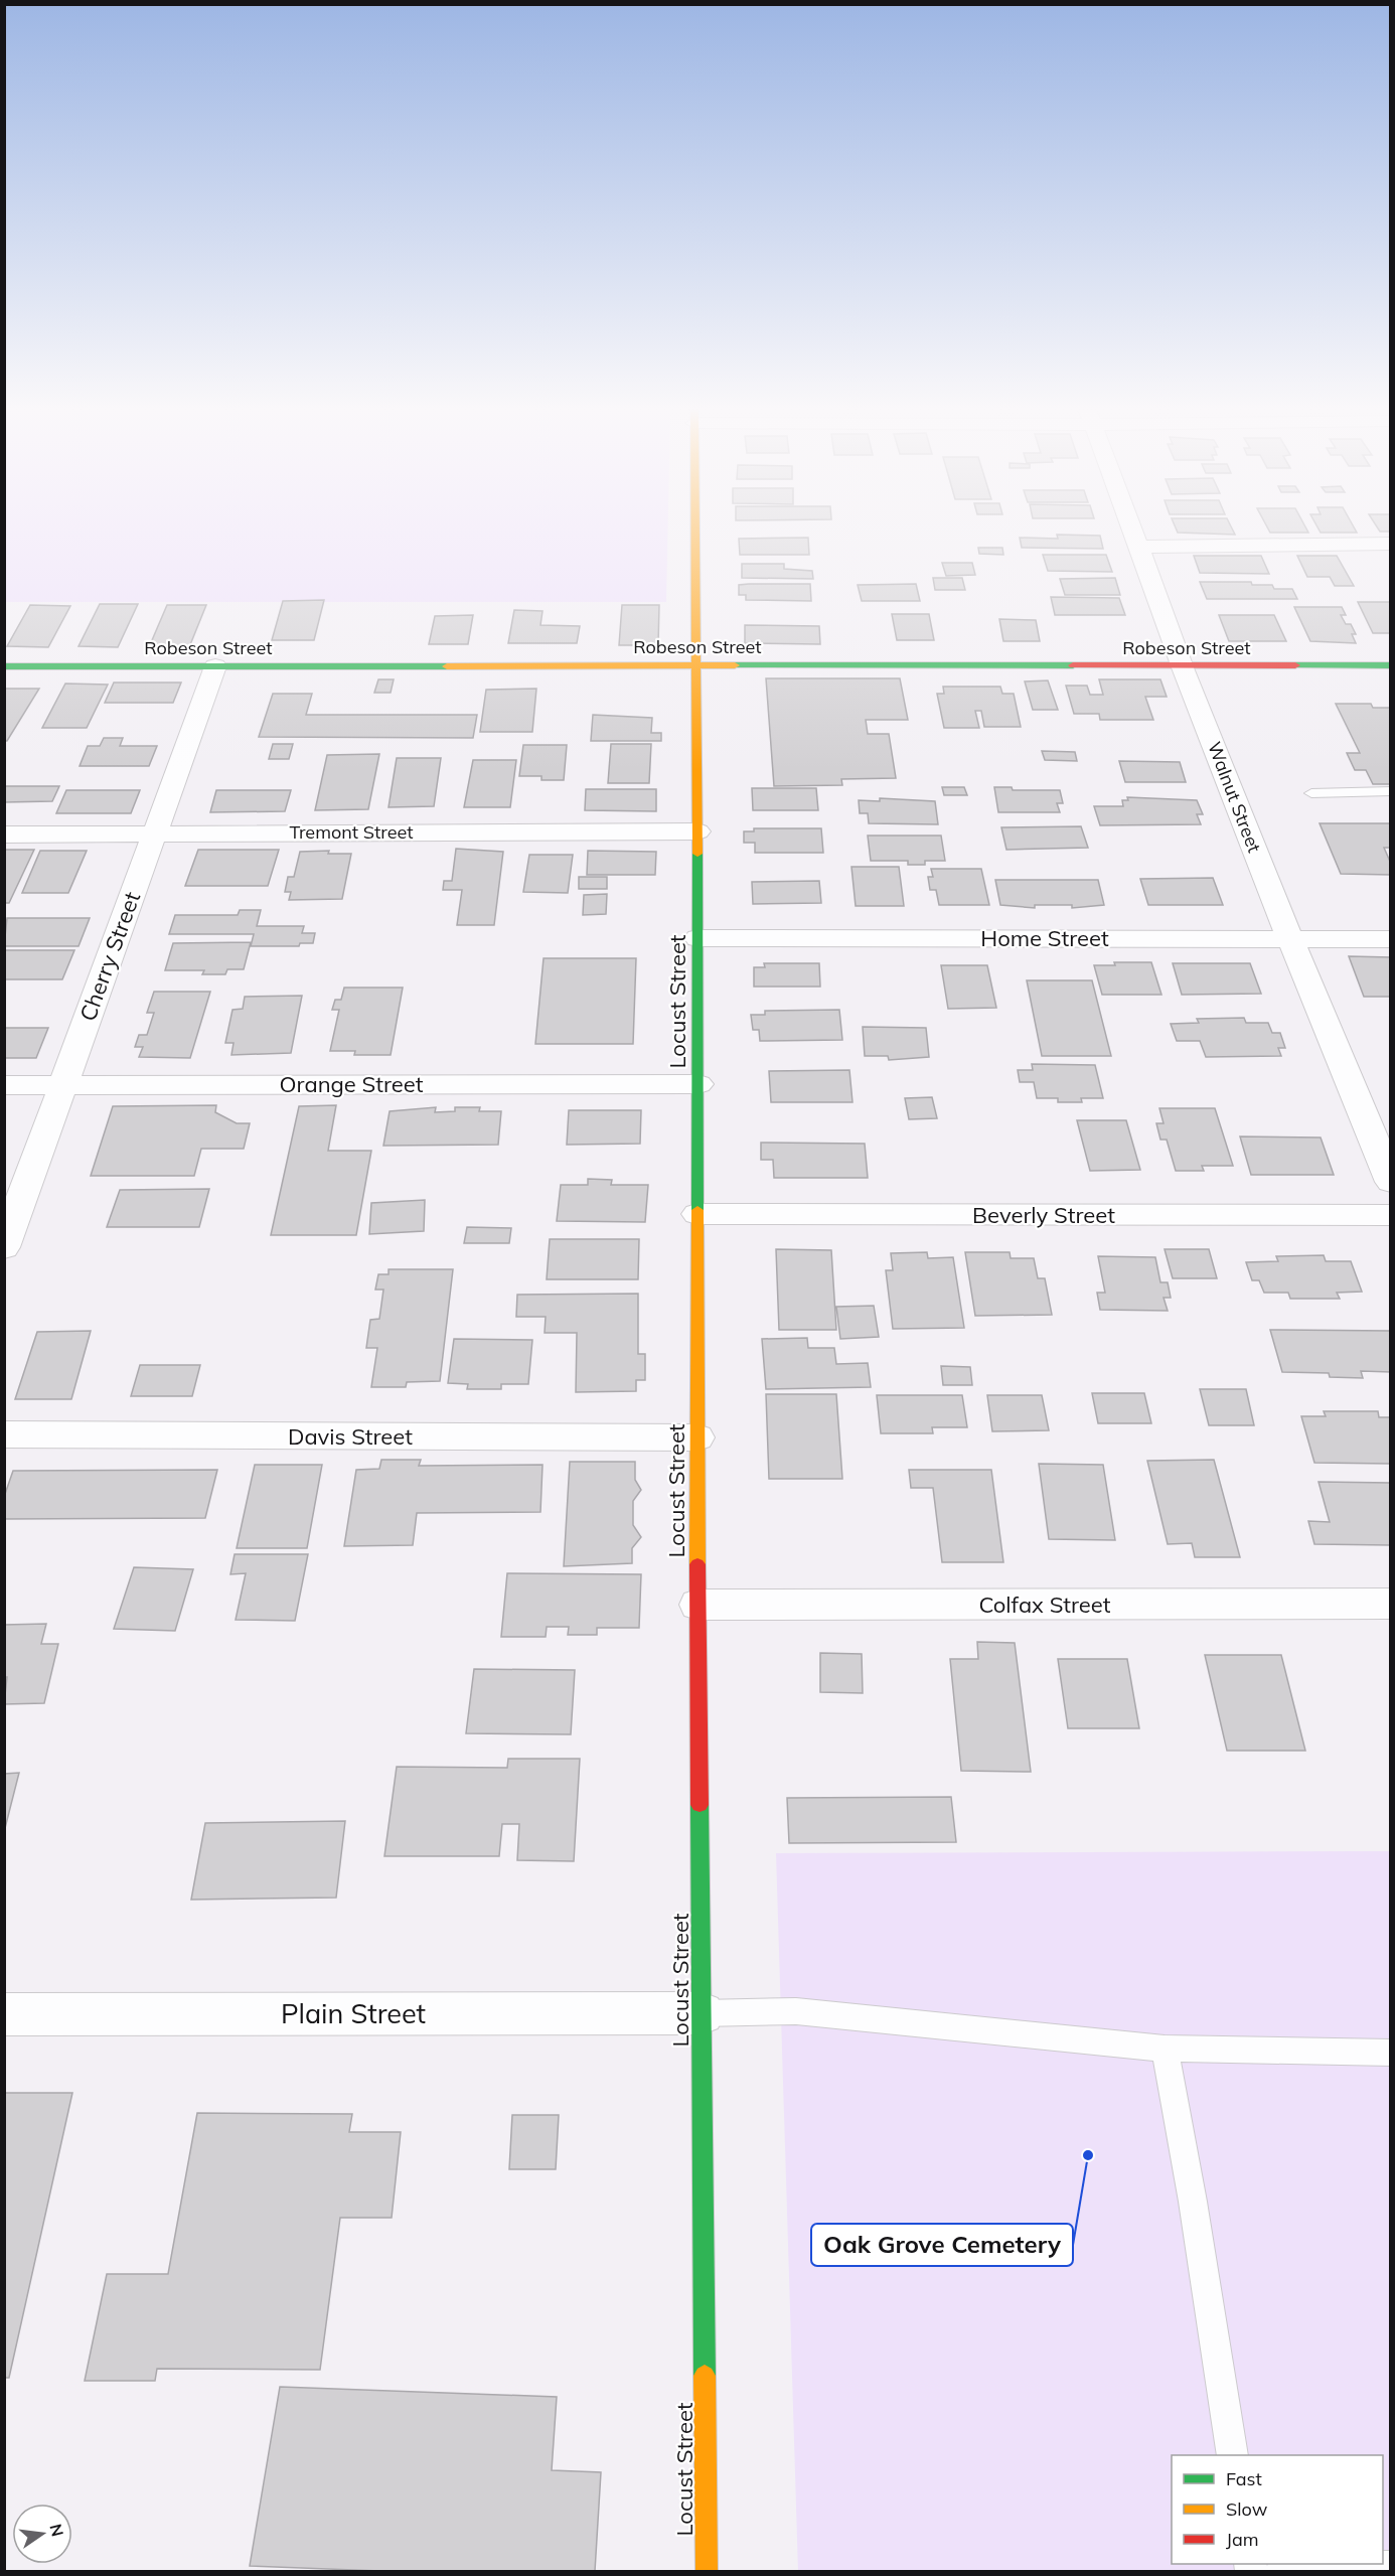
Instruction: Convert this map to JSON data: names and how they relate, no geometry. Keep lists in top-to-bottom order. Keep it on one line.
{"streets":{"street":["Robeson Street","Walnut Street","Tremont Street","Home Street","Cherry Street","Locust Street","Orange Street","Beverly Street","Davis Street","Colfax Street","Plain Street"]},"crossings":[["Robeson Street","Walnut Street"],["Robeson Street","Cherry Street"],["Robeson Street","Locust Street"],["Walnut Street","Home Street"],["Tremont Street","Cherry Street"],["Tremont Street","Locust Street"],["Home Street","Locust Street"],["Cherry Street","Orange Street"],["Locust Street","Orange Street"],["Locust Street","Beverly Street"],["Locust Street","Davis Street"],["Locust Street","Colfax Street"],["Locust Street","Plain Street"]],"places":["Oak Grove Cemetery"],"legend":["Fast","Slow","Jam"],"north":"right"}
